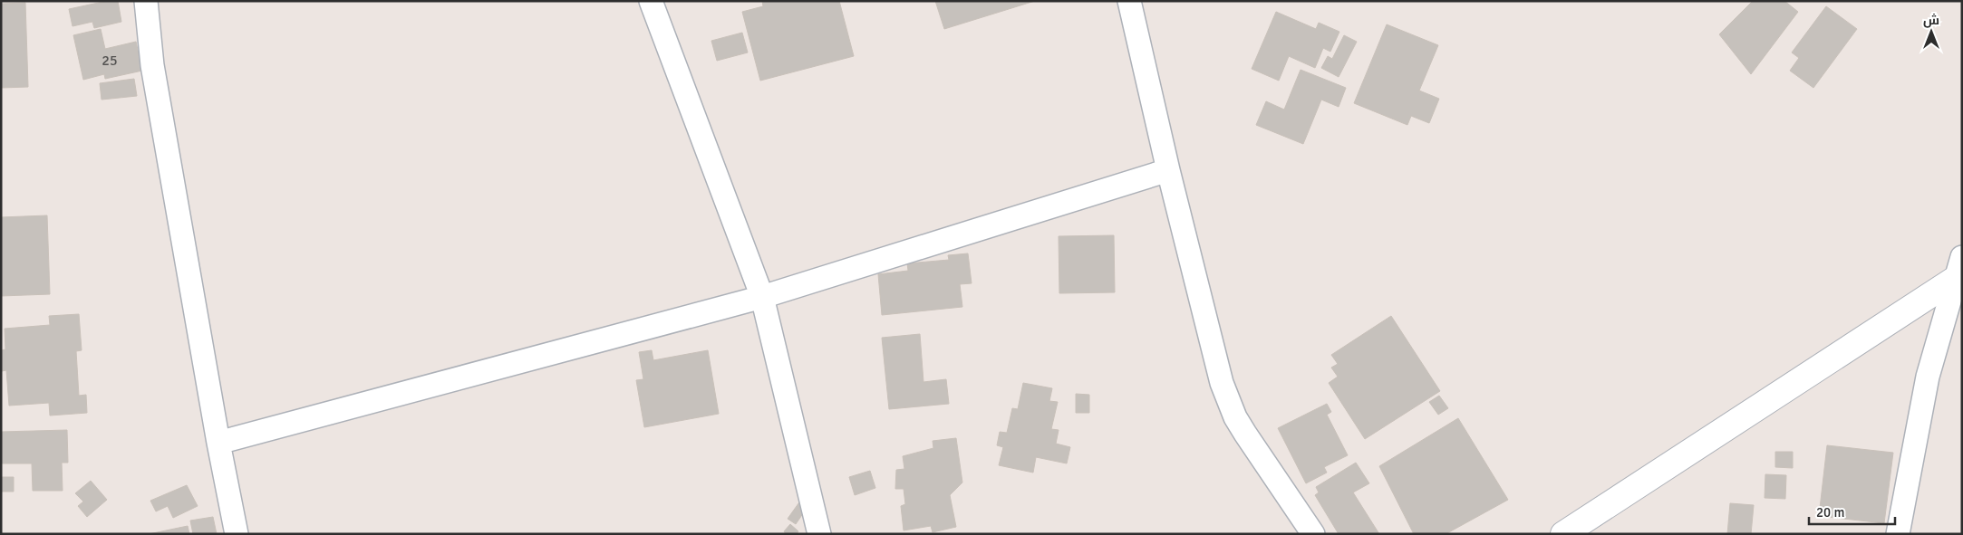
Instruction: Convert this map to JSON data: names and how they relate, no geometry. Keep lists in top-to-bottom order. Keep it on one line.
{"house_numbers":["25"],"scale_bar":"20 m","north":"top"}
